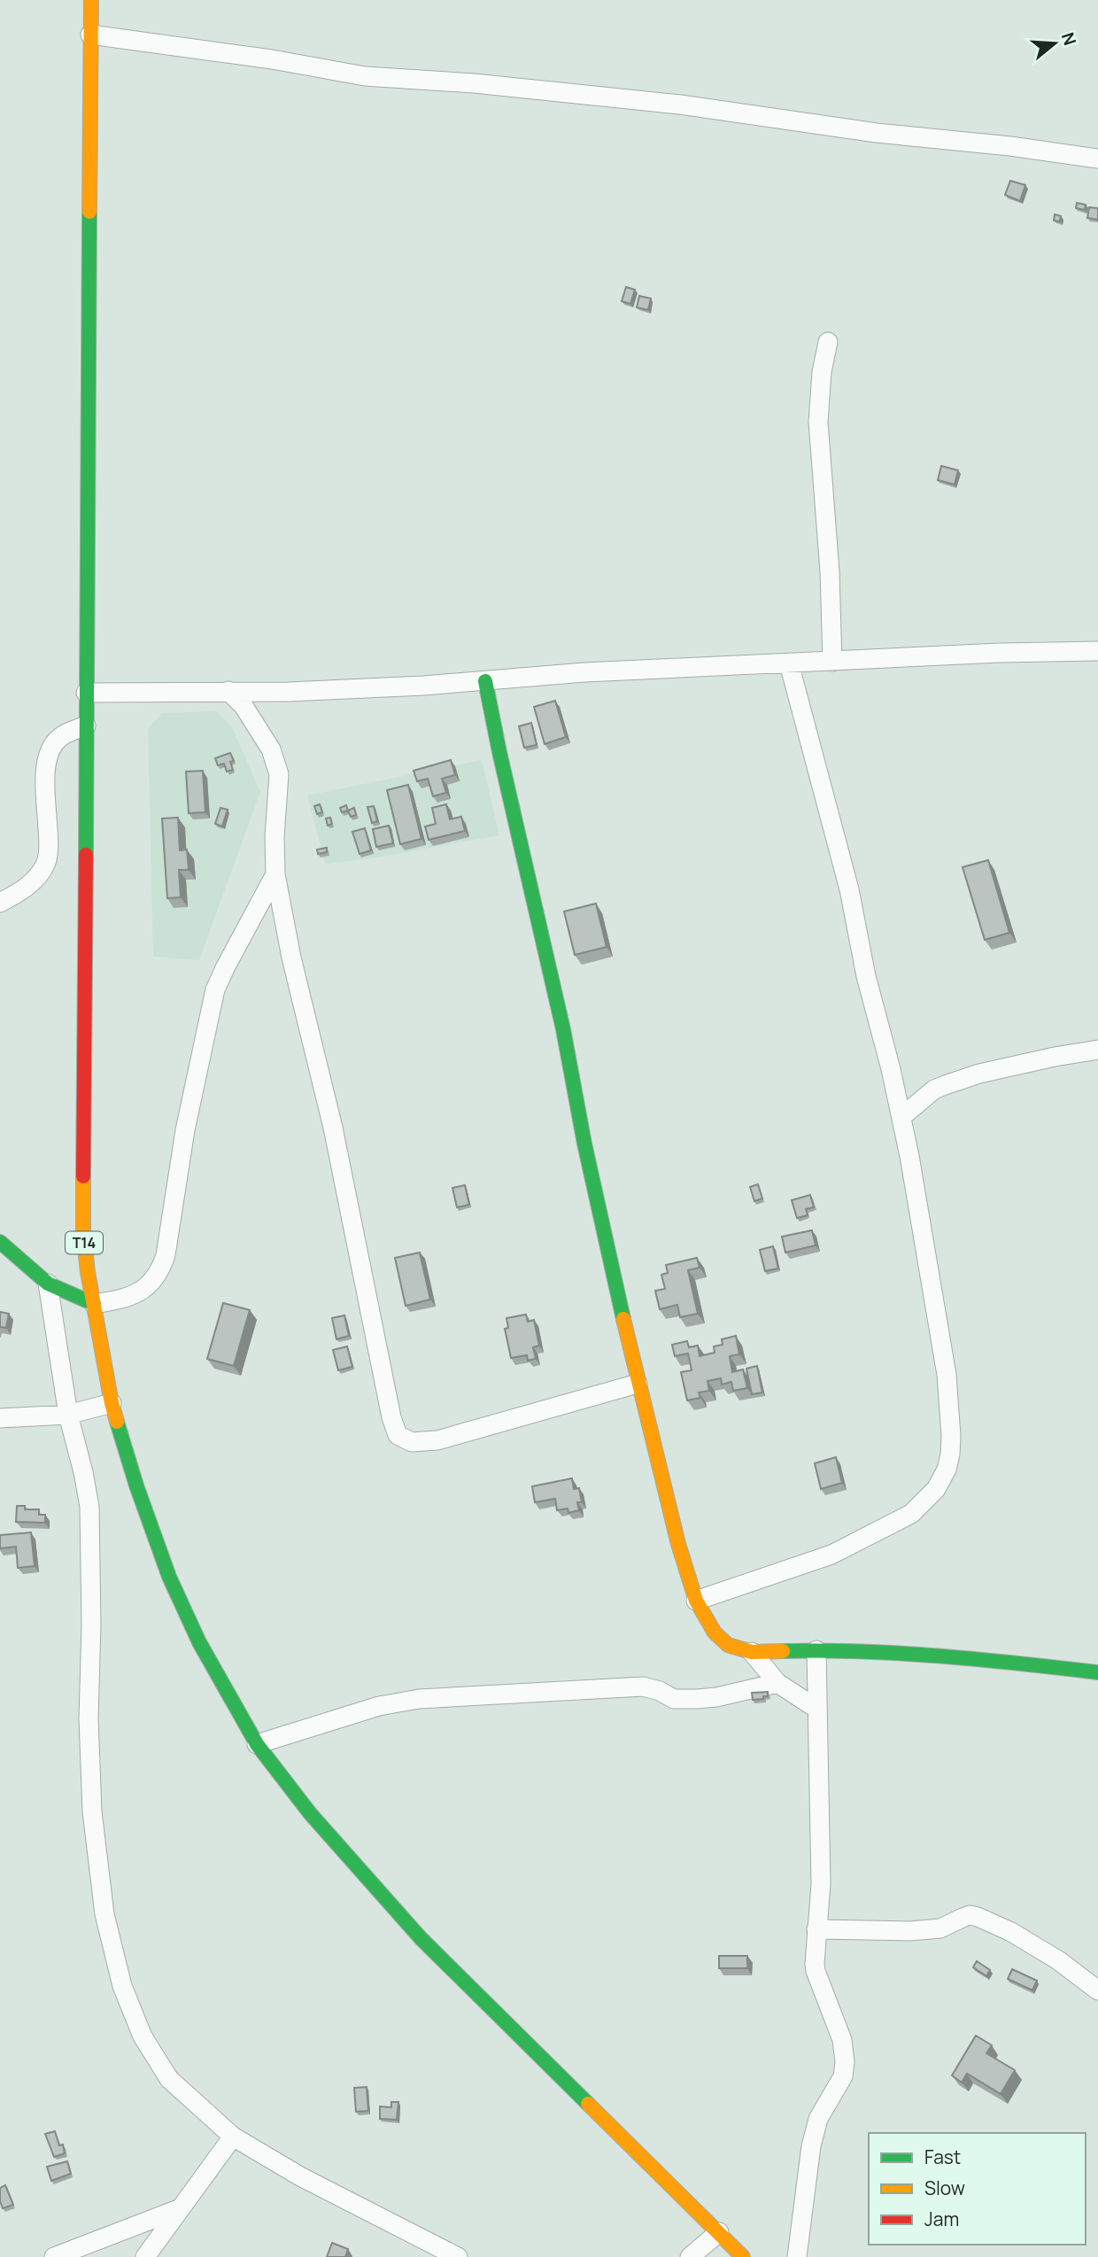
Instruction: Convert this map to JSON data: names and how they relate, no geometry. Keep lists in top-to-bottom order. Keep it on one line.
{"streets":{"main road":["T14"]},"legend":["Fast","Slow","Jam"],"north":"right"}
